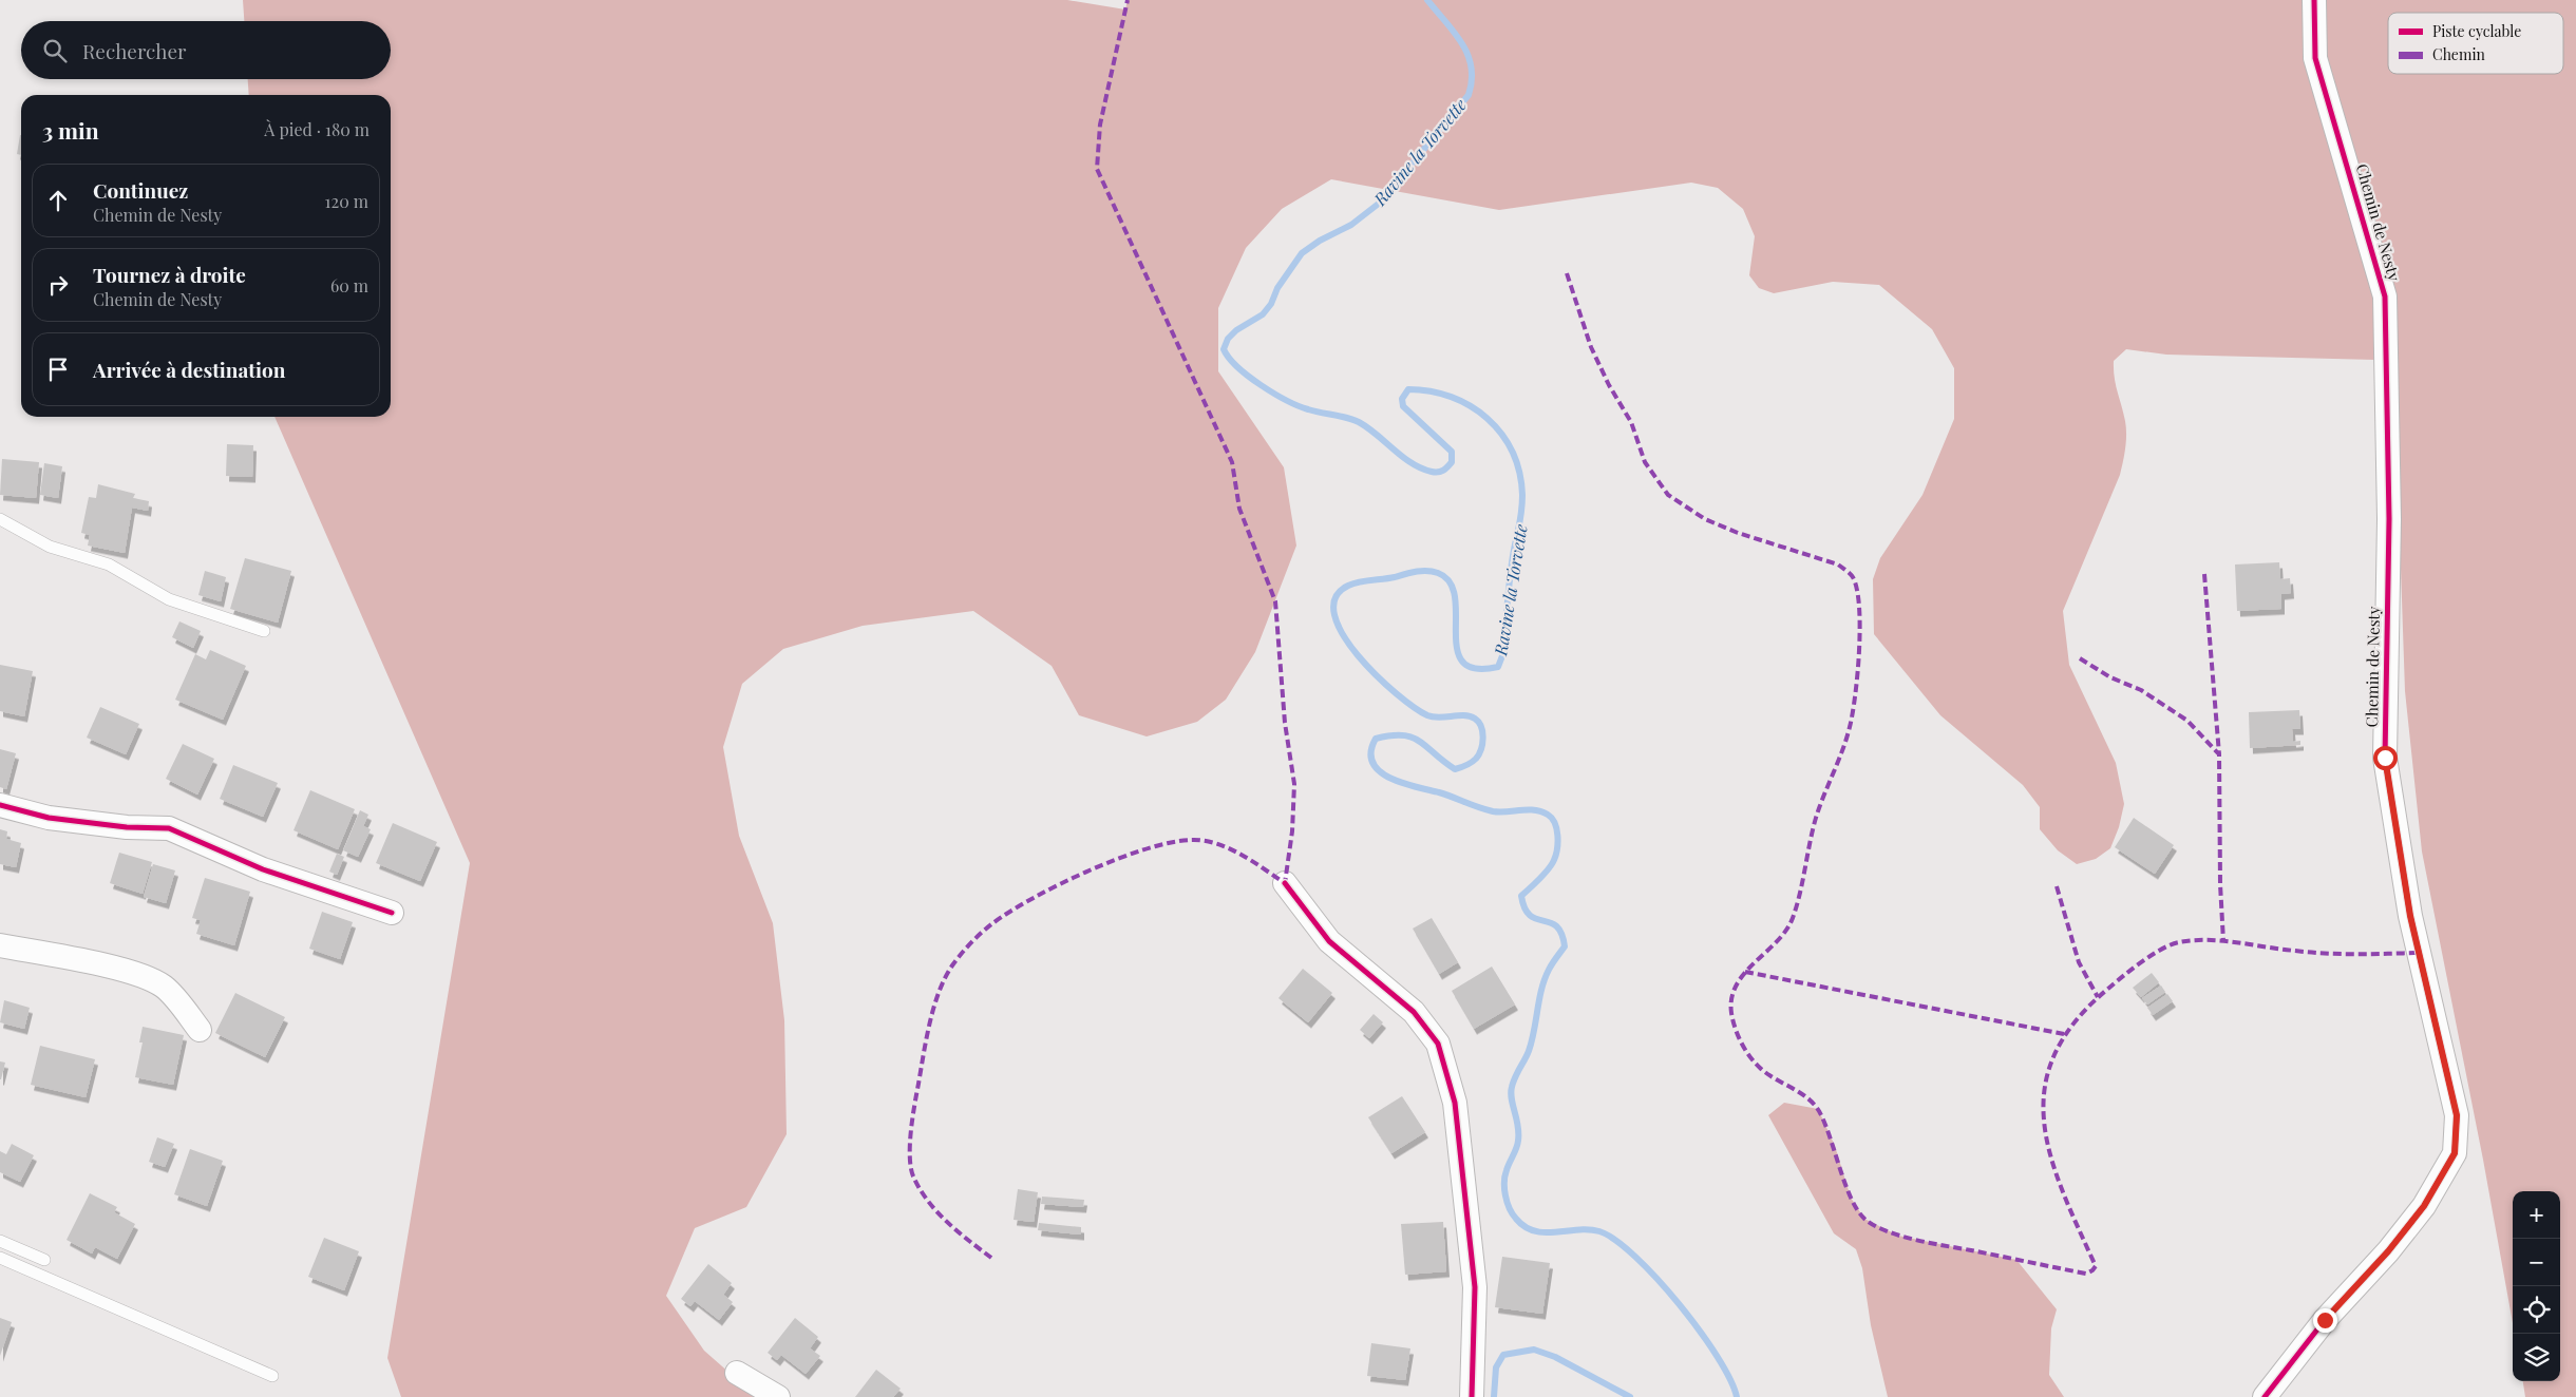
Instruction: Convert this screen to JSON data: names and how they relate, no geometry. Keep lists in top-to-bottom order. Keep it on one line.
{"streets":{"street":["Chemin de Nesty"]},"water":["Ravine la Torvette"],"legend":["Piste cyclable","Chemin"],"page":{"search":"Rechercher","heading":["3 min","À pied · 180 m"],"list":[["Continuez","Chemin de Nesty","120 m"],["Tournez à droite","Chemin de Nesty","60 m"],"Arrivée à destination"],"map_buttons":["+","−"]}}
